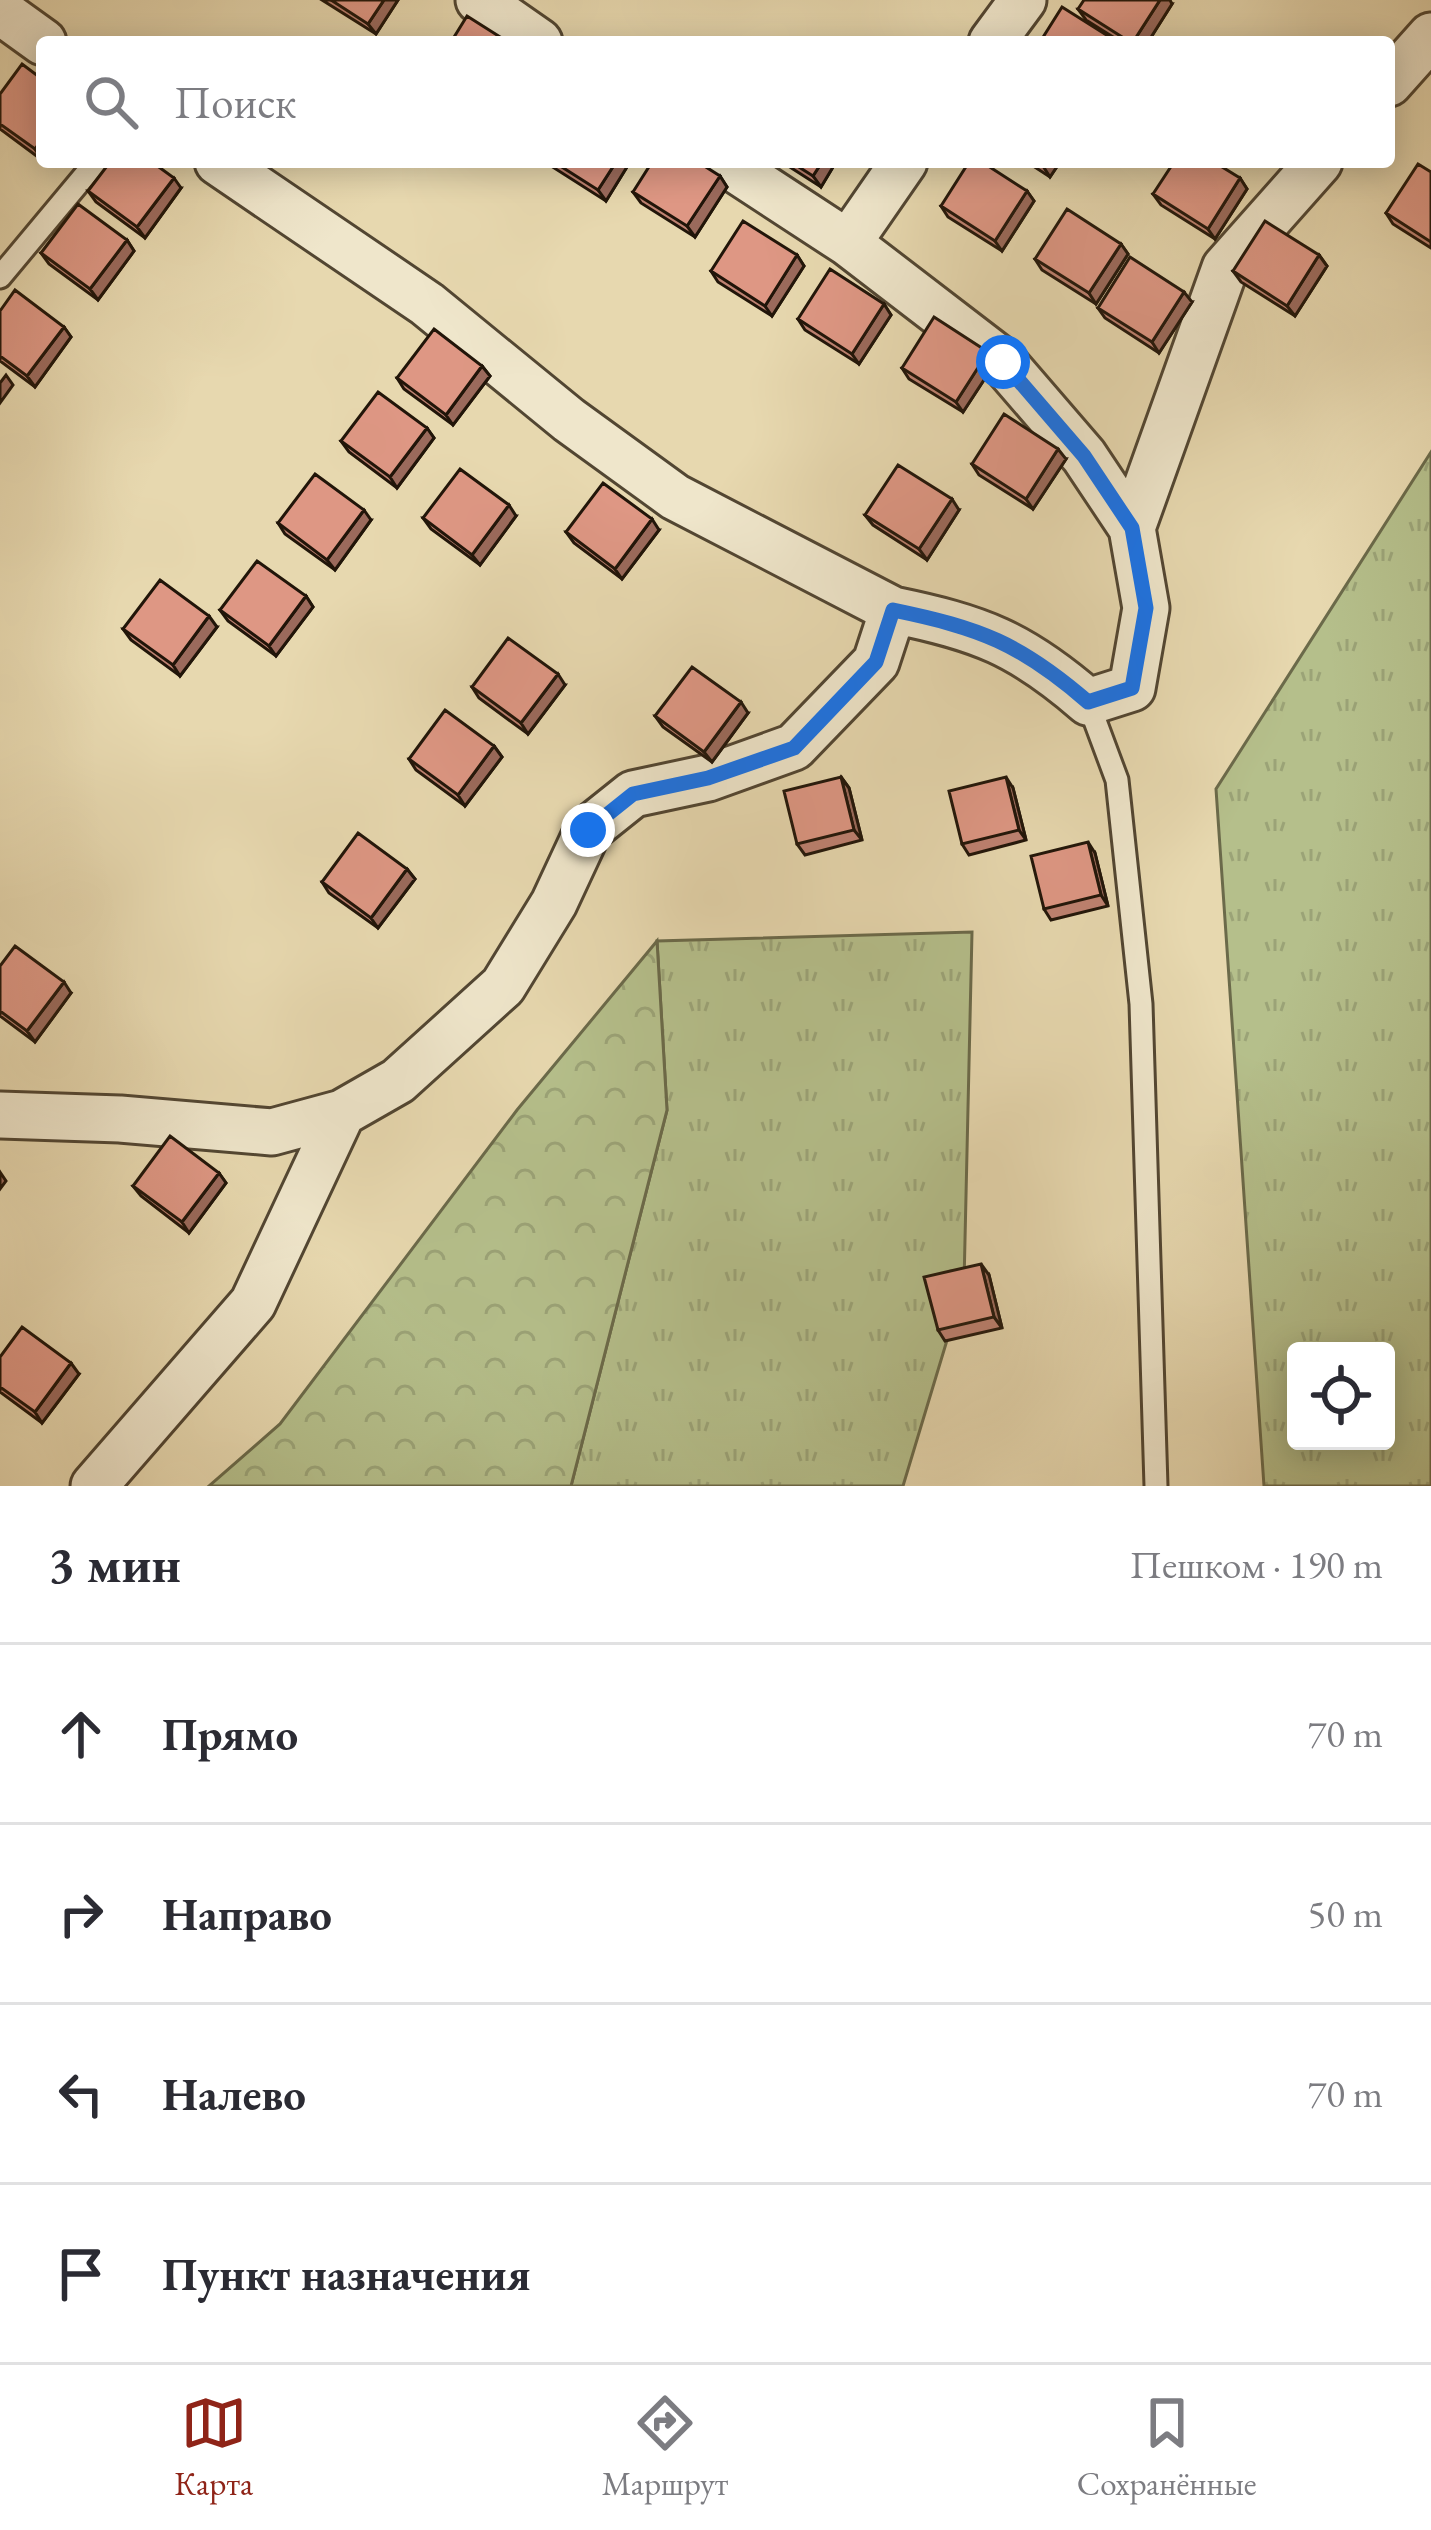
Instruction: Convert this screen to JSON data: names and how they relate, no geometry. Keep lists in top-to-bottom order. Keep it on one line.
{"page":{"search":"Поиск","heading":["3 мин","Пешком · 190 m"],"list":[["Прямо","70 m"],["Направо","50 m"],["Налево","70 m"],"Пункт назначения"],"nav":["Карта","Маршрут","Сохранённые"]}}
